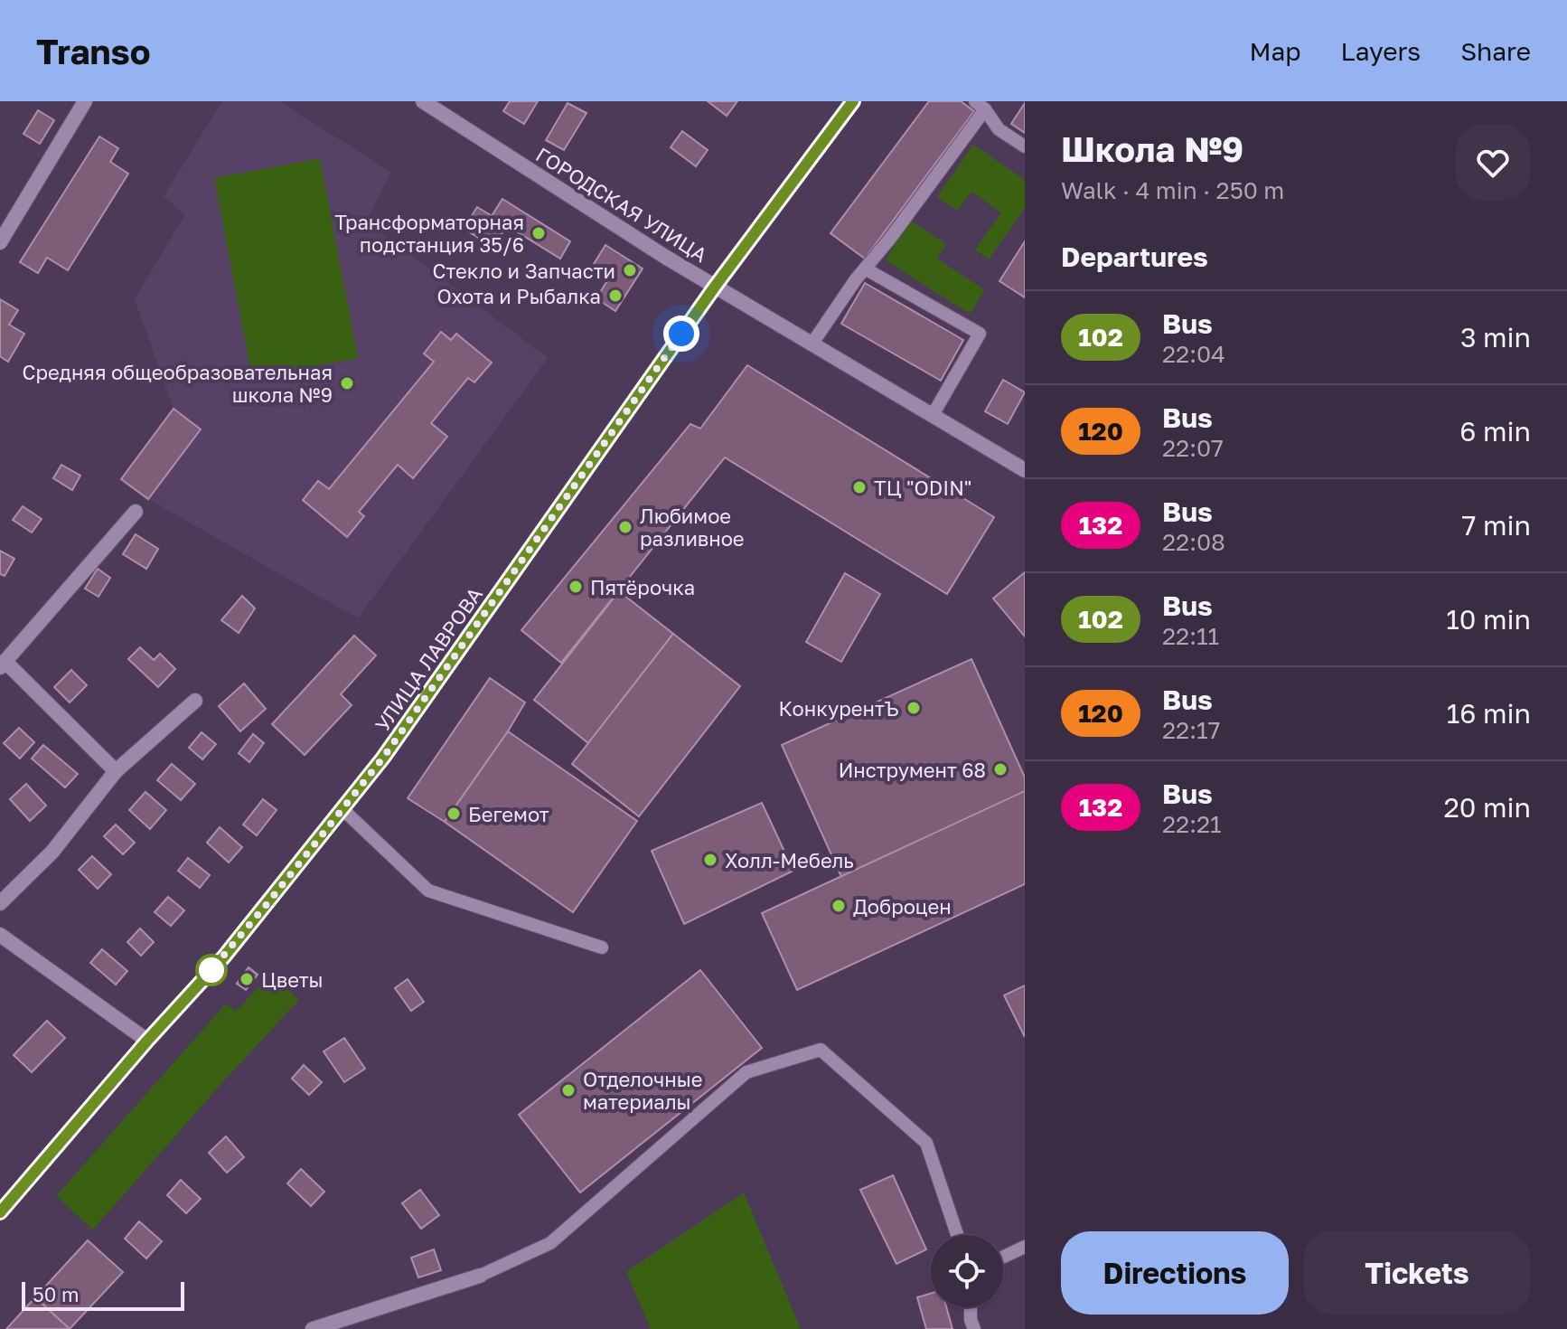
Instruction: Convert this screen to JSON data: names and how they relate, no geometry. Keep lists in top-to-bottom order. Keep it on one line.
{"streets":{"main road":["УЛИЦА ЛАВРОВА"],"street":["ГОРОДСКАЯ УЛИЦА"]},"crossings":[["ГОРОДСКАЯ УЛИЦА","УЛИЦА ЛАВРОВА"]],"places":["Трансформаторная подстанция 35/6","Стекло и Запчасти","Охота и Рыбалка","Средняя общеобразовательная школа №9","ТЦ \"ODIN\"","Любимое разливное","Пятёрочка","КонкурентЪ","Инструмент 68","Бегемот","Холл-Мебель","Доброцен","Цветы","Отделочные материалы"],"lines":["bus line 102"],"scale_bar":"50 m","page":{"header":"Transo","nav":["Map","Layers","Share"],"heading":[["Школа №9","Walk · 4 min · 250 m"],"Departures"],"list":[{"mark":"102","name":"Bus","note":"22:04","value":"3 min"},{"mark":"120","name":"Bus","note":"22:07","value":"6 min"},{"mark":"132","name":"Bus","note":"22:08","value":"7 min"},{"mark":"102","name":"Bus","note":"22:11","value":"10 min"},{"mark":"120","name":"Bus","note":"22:17","value":"16 min"},{"mark":"132","name":"Bus","note":"22:21","value":"20 min"}],"buttons":["Directions","Tickets"],"scale":"50 m"}}
